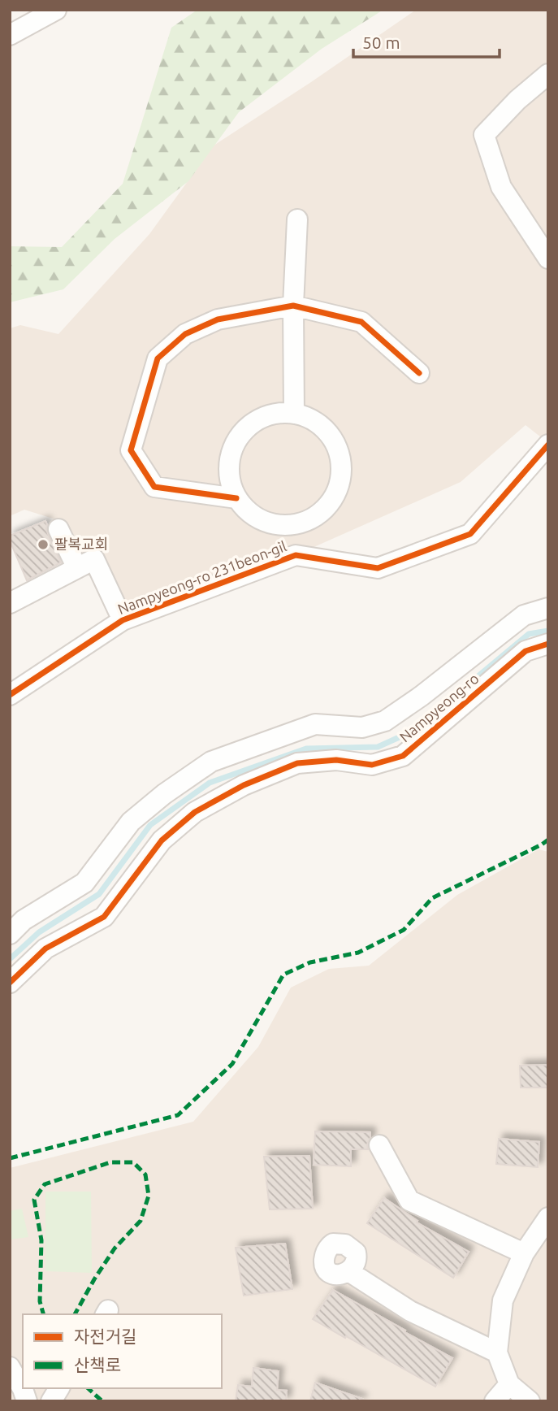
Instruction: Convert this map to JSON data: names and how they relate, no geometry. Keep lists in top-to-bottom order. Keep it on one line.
{"streets":{"street":["Nampyeong-ro 231beon-gil","Nampyeong-ro"]},"places":["팔복교회"],"legend":["자전거길","산책로"],"scale_bar":"50 m"}
